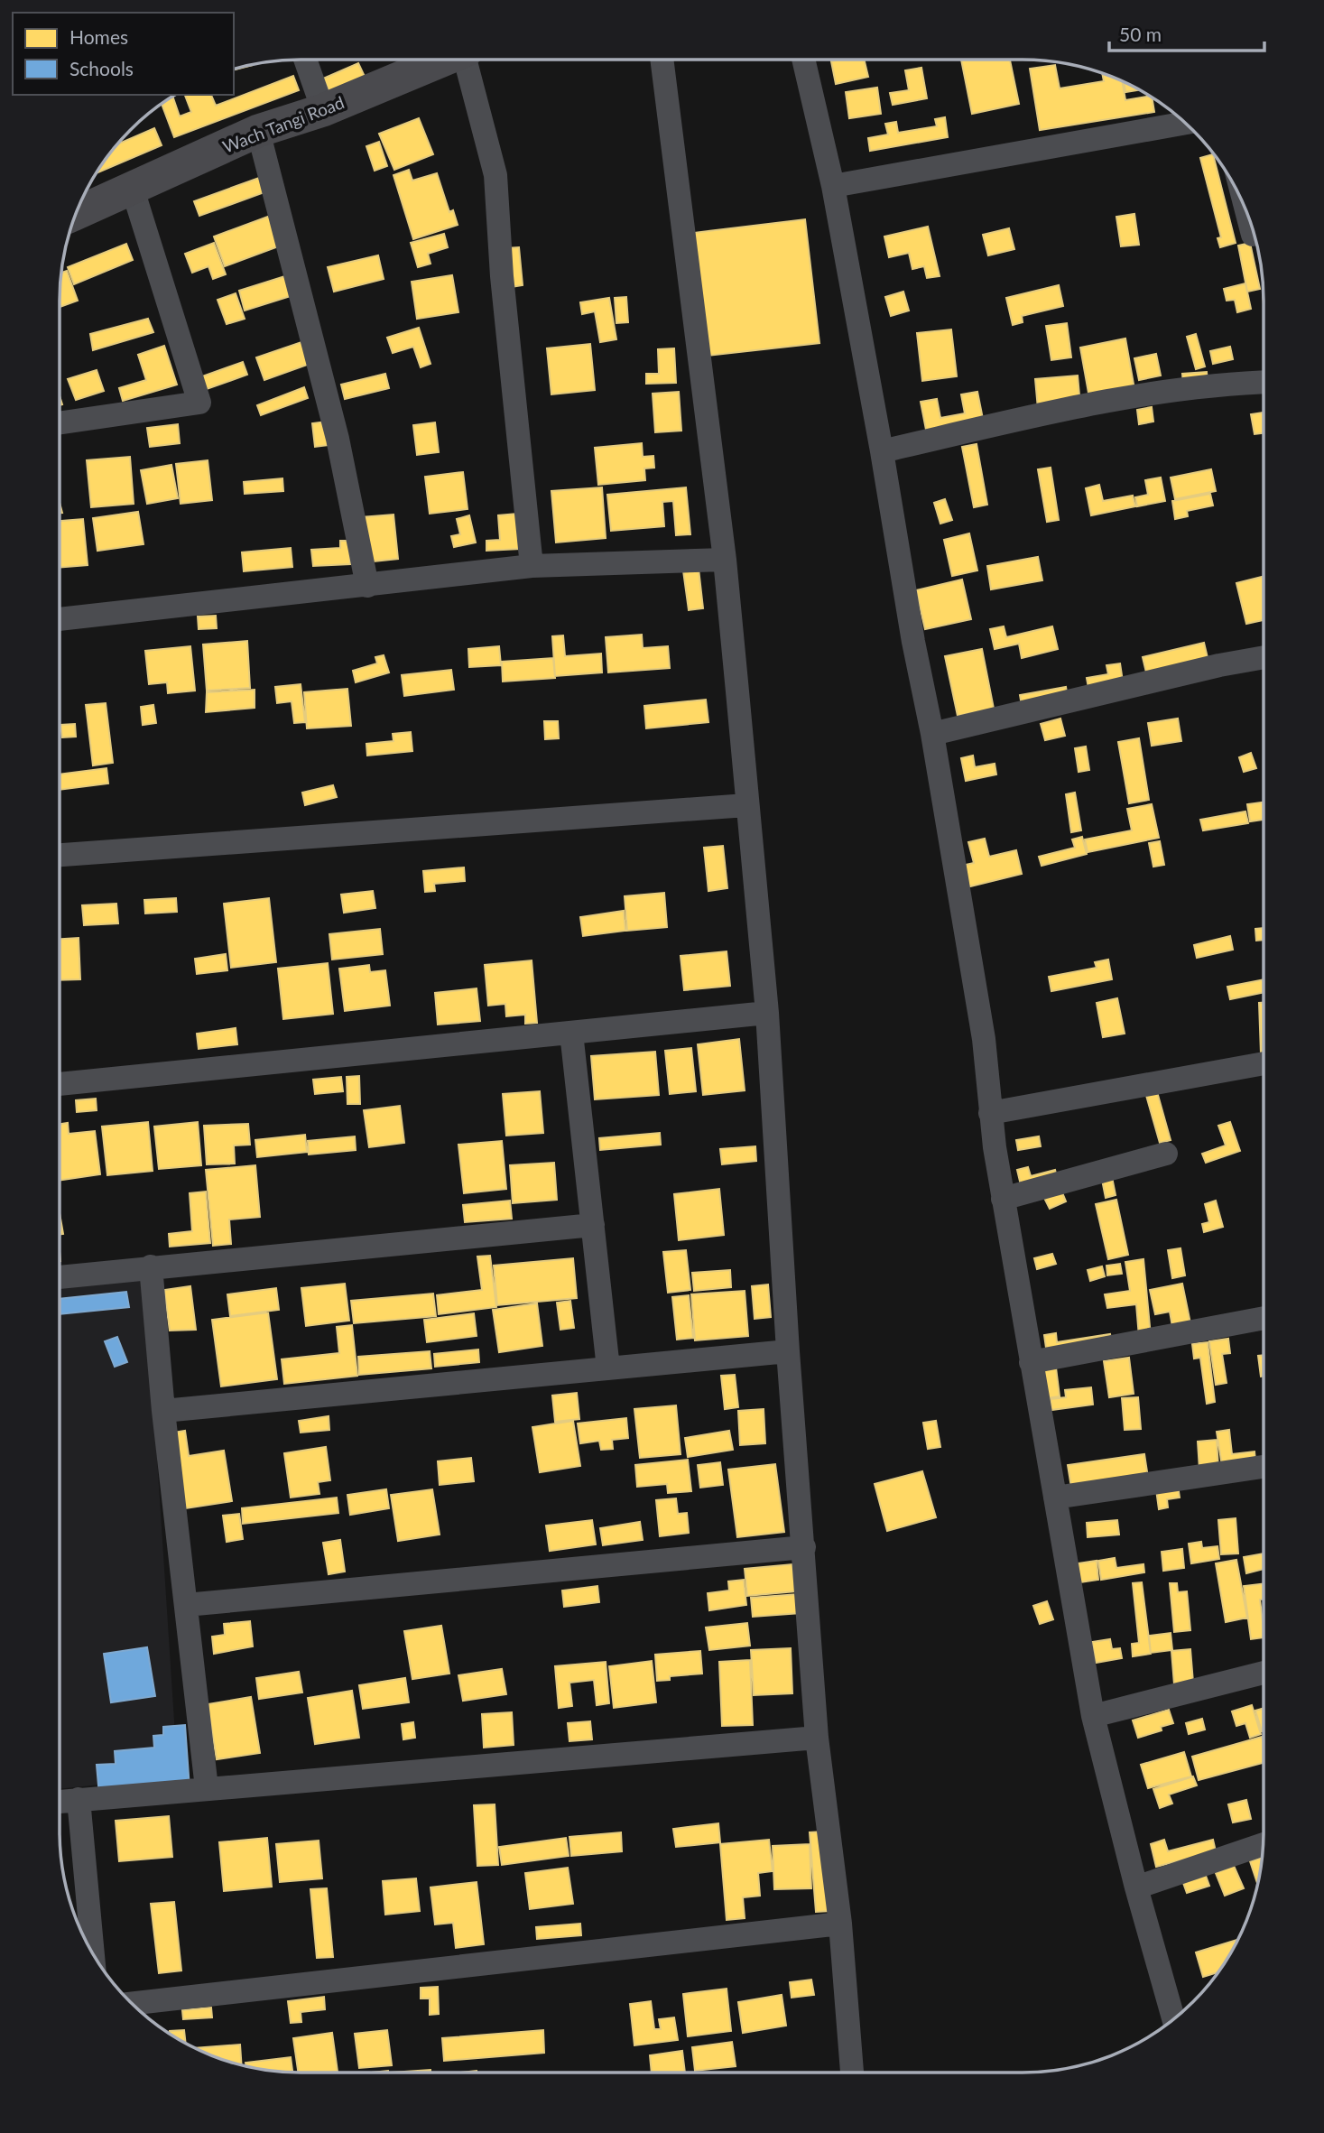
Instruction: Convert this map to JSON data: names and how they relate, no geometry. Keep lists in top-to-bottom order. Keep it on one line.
{"streets":{"main road":["Wach Tangi Road"]},"legend":["Homes","Schools"],"scale_bar":"50 m"}
